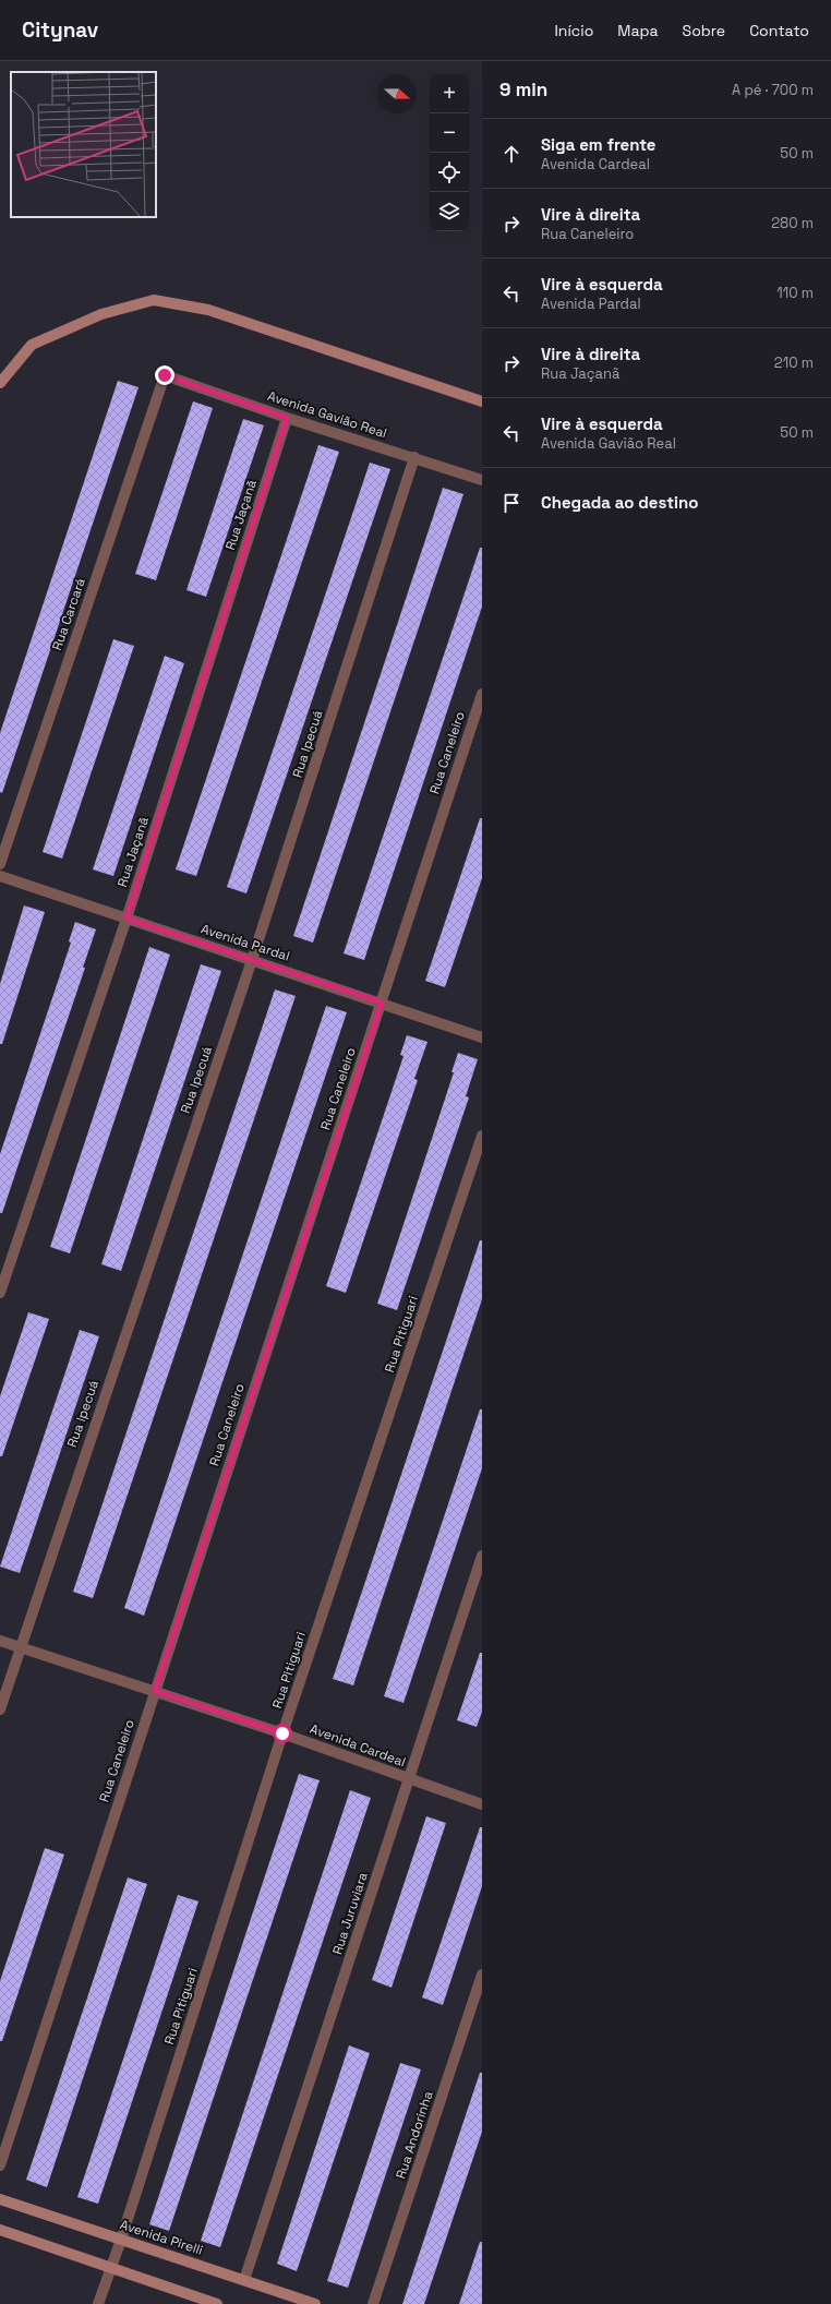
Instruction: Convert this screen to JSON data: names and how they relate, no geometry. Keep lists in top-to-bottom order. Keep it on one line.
{"streets":{"street":["Avenida Gavião Real","Rua Jaçanã","Rua Carcará","Rua Ipecuá","Rua Caneleiro","Avenida Pardal","Rua Pitiguari","Avenida Cardeal","Rua Juruviara","Rua Andorinha","Avenida Pirelli"]},"crossings":[["Avenida Gavião Real","Rua Jaçanã"],["Avenida Gavião Real","Rua Carcará"],["Avenida Gavião Real","Rua Ipecuá"],["Rua Jaçanã","Avenida Pardal"],["Rua Ipecuá","Avenida Pardal"],["Rua Ipecuá","Avenida Cardeal"],["Rua Caneleiro","Avenida Pardal"],["Rua Caneleiro","Avenida Cardeal"],["Rua Pitiguari","Avenida Cardeal"],["Rua Pitiguari","Avenida Pirelli"],["Avenida Cardeal","Rua Juruviara"],["Rua Juruviara","Avenida Pirelli"]],"north":"right","page":{"header":"Citynav","nav":["Início","Mapa","Sobre","Contato"],"heading":["9 min","A pé · 700 m"],"map_buttons":["+","−"],"list":[["Siga em frente","Avenida Cardeal","50 m"],["Vire à direita","Rua Caneleiro","280 m"],["Vire à esquerda","Avenida Pardal","110 m"],["Vire à direita","Rua Jaçanã","210 m"],["Vire à esquerda","Avenida Gavião Real","50 m"],"Chegada ao destino"]}}
